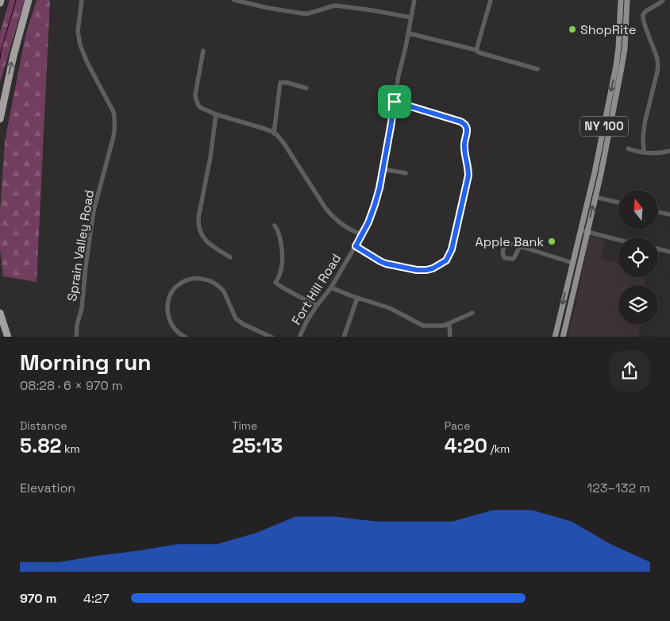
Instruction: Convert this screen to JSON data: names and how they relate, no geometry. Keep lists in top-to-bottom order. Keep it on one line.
{"streets":{"main road":["NY 100"],"street":["Sprain Valley Road","Fort Hill Road"]},"places":["ShopRite","Apple Bank"],"north":"top","page":{"heading":["Morning run","08:28 · 6 × 970 m"],"stats":[["Distance","5.82 km"],["Time","25:13"],["Pace","4:20 /km"]],"chart":["Elevation","123–132 m"],"list":[{"name":"970 m","note":"4:27"}]}}
